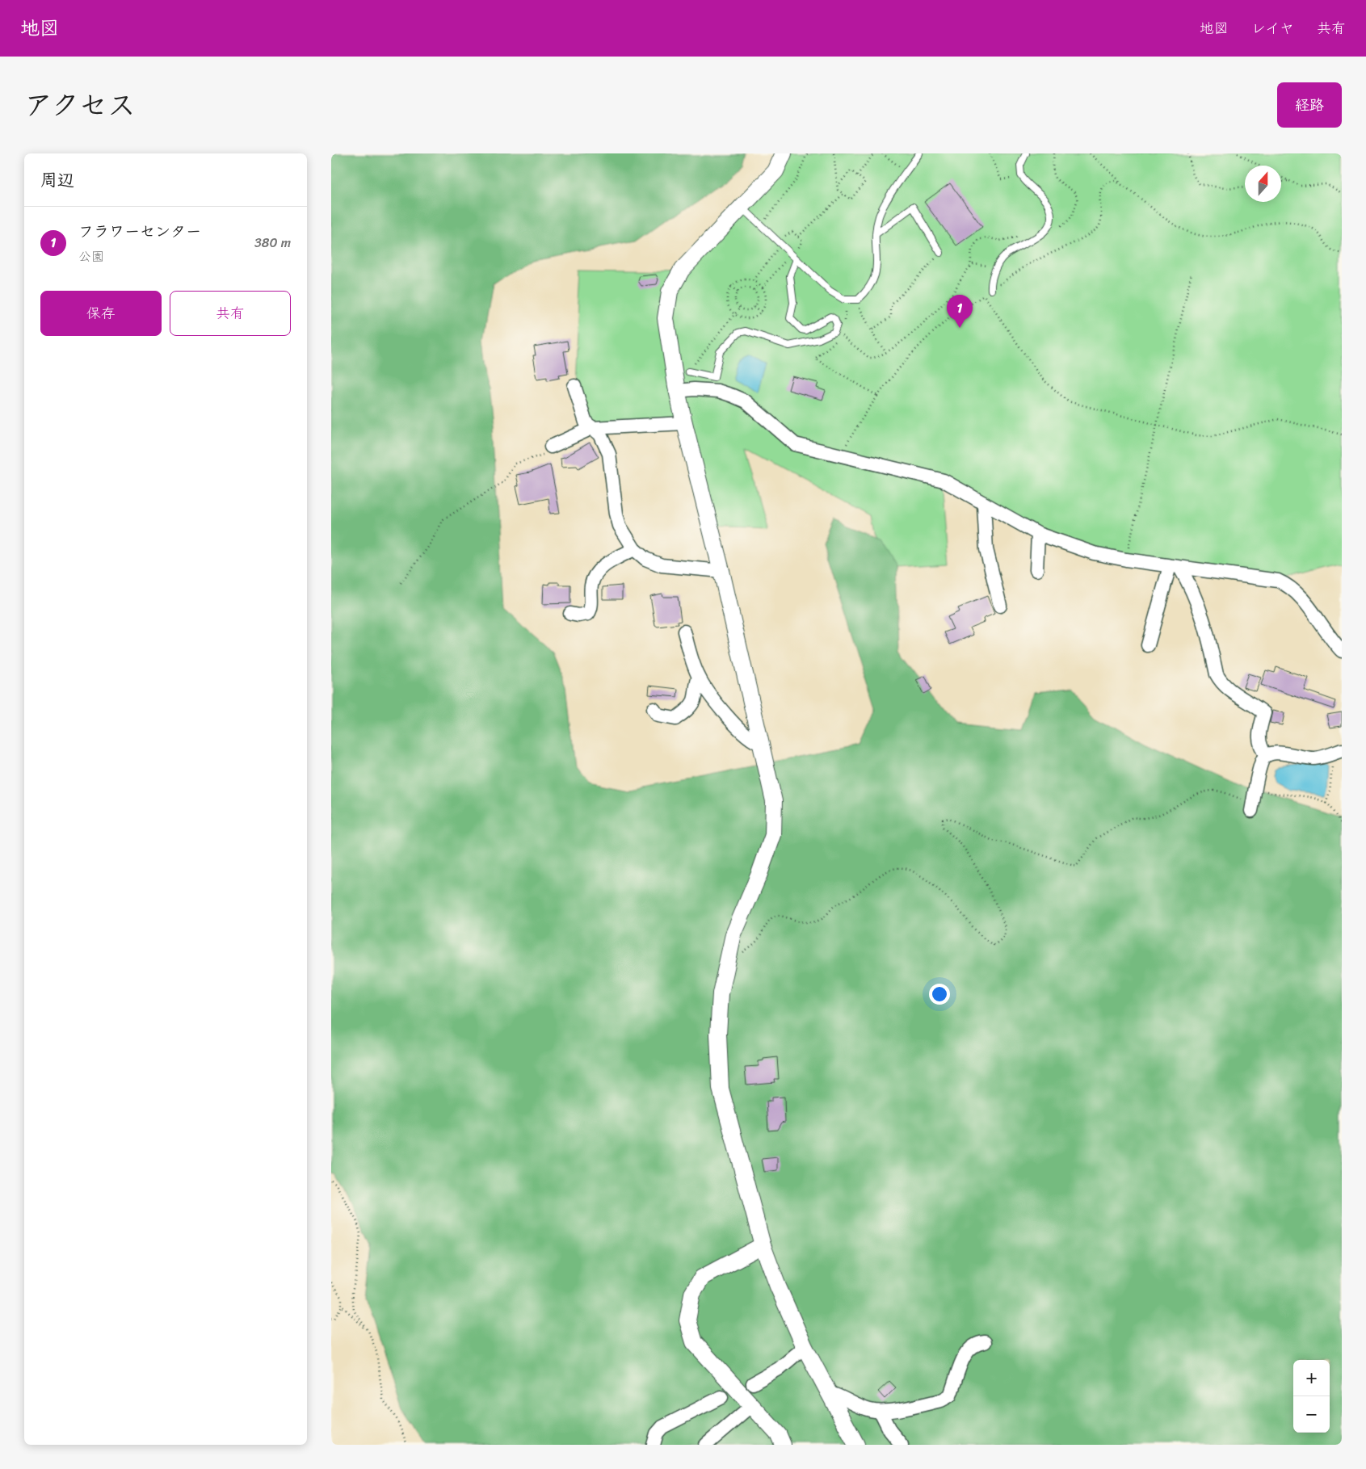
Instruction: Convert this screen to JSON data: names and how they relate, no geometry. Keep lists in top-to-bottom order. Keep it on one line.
{"north":"top","page":{"header":"地図","nav":["地図","レイヤ","共有"],"title":"アクセス","buttons":["経路",["保存","共有"]],"heading":"周辺","list":[{"mark":"1","name":"フラワーセンター","note":"公園","value":"380 m"}],"pins":"1","map_buttons":["+","−"]}}
